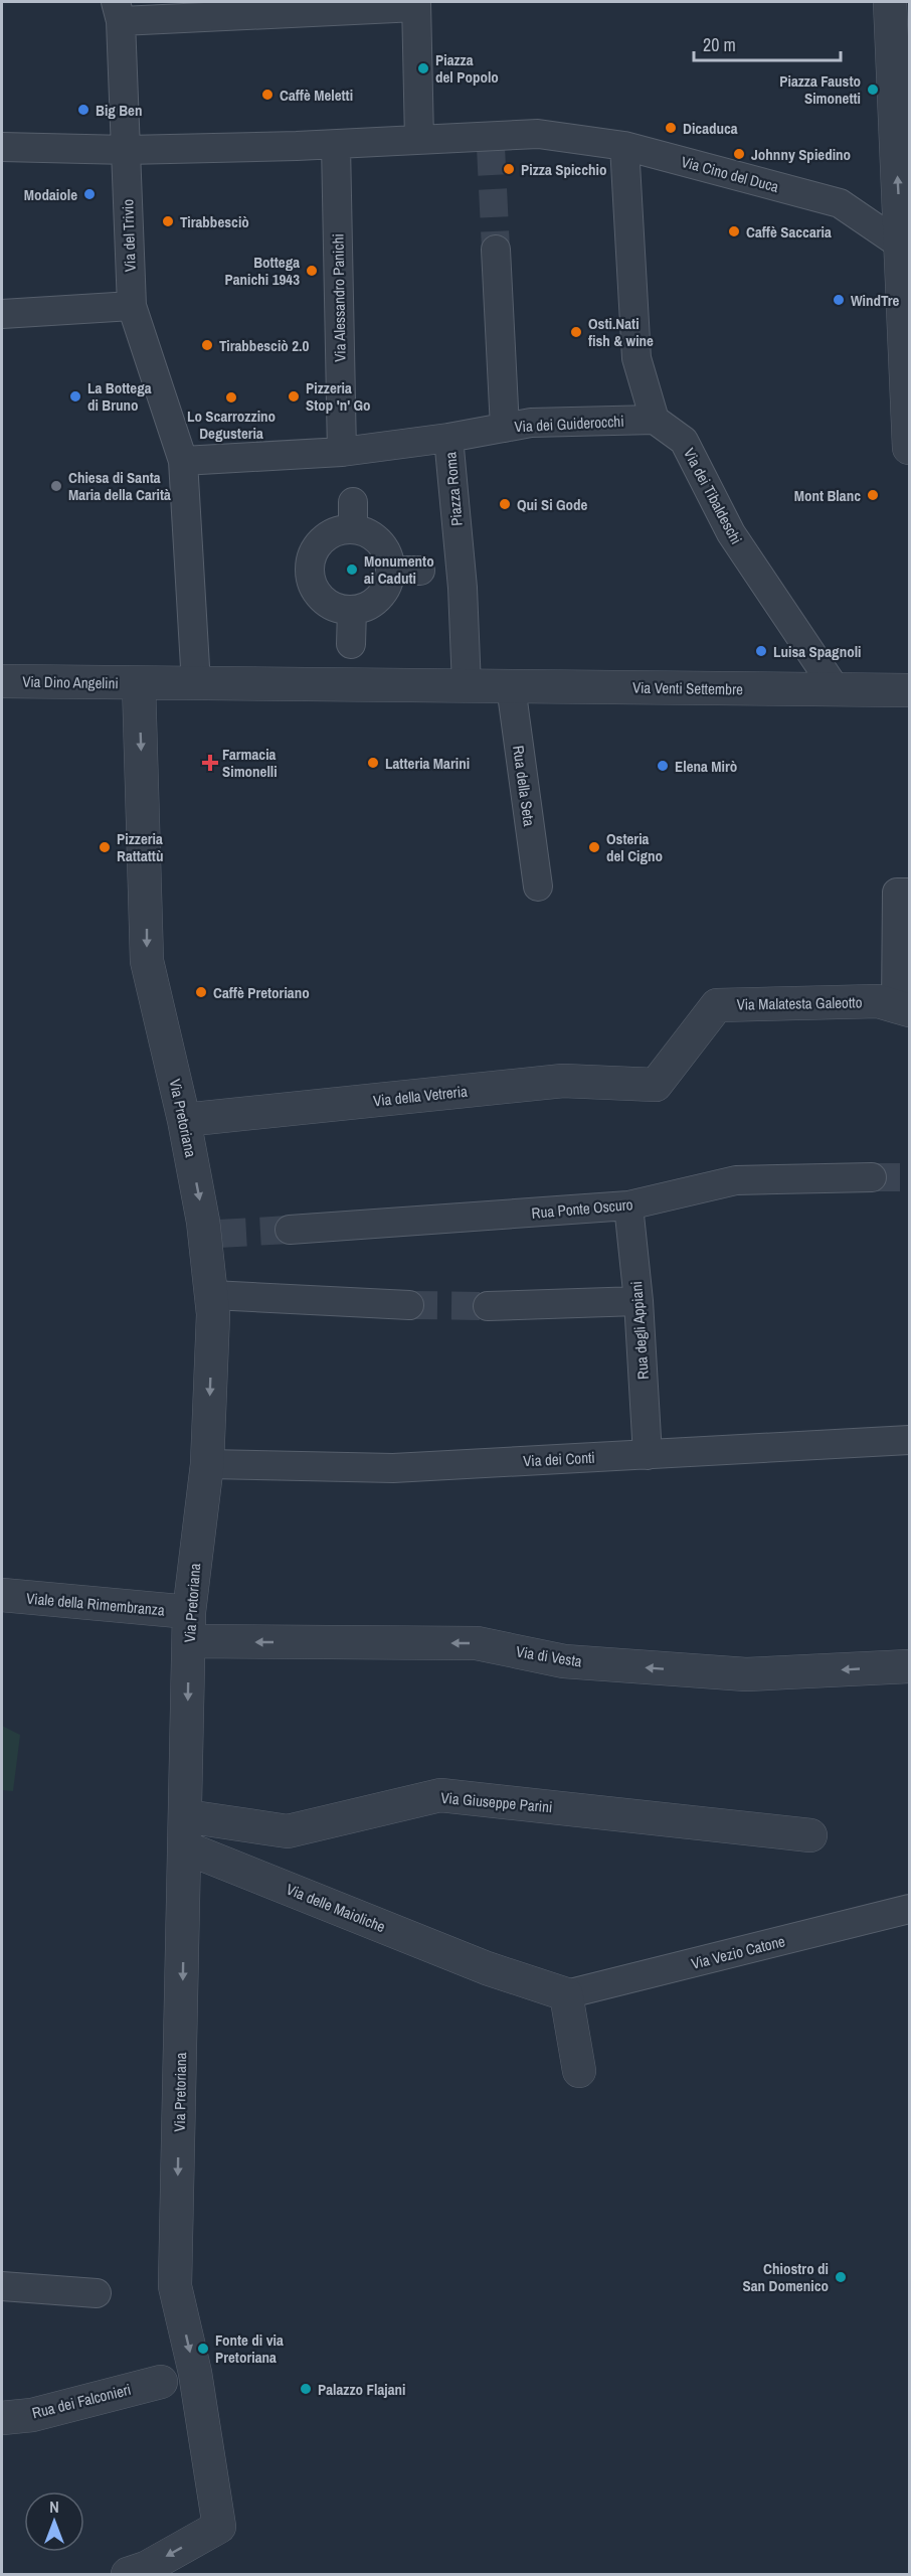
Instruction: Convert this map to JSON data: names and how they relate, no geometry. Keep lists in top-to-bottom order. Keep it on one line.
{"streets":{"street":["Via Cino del Duca","Via del Trivio","Via Alessandro Panichi","Via dei Guiderocchi","Piazza Roma","Via dei Tibaldeschi","Via Dino Angelini","Via Venti Settembre","Rua della Seta","Via Malatesta Galeotto","Via della Vetreria","Via Pretoriana","Rua Ponte Oscuro","Rua degli Appiani","Via dei Conti","Viale della Rimembranza","Via di Vesta","Via Giuseppe Parini","Via delle Maioliche","Via Vezio Catone","Rua dei Falconieri"]},"crossings":[["Via del Trivio","Piazza Roma"],["Via Alessandro Panichi","Piazza Roma"],["Via dei Guiderocchi","Piazza Roma"],["Via dei Guiderocchi","Via dei Tibaldeschi"],["Piazza Roma","Via Venti Settembre"],["Via dei Tibaldeschi","Via Venti Settembre"],["Via Dino Angelini","Via Pretoriana"],["Via Venti Settembre","Rua della Seta"],["Via Malatesta Galeotto","Via della Vetreria"],["Via della Vetreria","Via Pretoriana"],["Via Pretoriana","Via dei Conti"],["Via Pretoriana","Viale della Rimembranza"],["Via Pretoriana","Via di Vesta"],["Via Pretoriana","Via Giuseppe Parini"],["Via Pretoriana","Via delle Maioliche"],["Rua Ponte Oscuro","Rua degli Appiani"],["Rua degli Appiani","Via dei Conti"],["Viale della Rimembranza","Via di Vesta"],["Via Giuseppe Parini","Via delle Maioliche"],["Via delle Maioliche","Via Vezio Catone"]],"one_way":["Via Pretoriana","Via di Vesta"],"places":{"other":["Piazza del Popolo","Piazza Fausto Simonetti","Caffè Meletti","Big Ben","Dicaduca","Johnny Spiedino","Pizza Spicchio","Modaiole","Tirabbesciò","Caffè Saccaria","Bottega Panichi 1943","WindTre","Osti.Nati fish & wine","Tirabbesciò 2.0","La Bottega di Bruno","Pizzeria Stop 'n' Go","Lo Scarrozzino Degusteria","Chiesa di Santa Maria della Carità","Mont Blanc","Qui Si Gode","Monumento ai Caduti","Luisa Spagnoli","Latteria Marini","Elena Mirò","Pizzeria Rattattù","Osteria del Cigno","Caffè Pretoriano","Chiostro di San Domenico","Fonte di via Pretoriana","Palazzo Flajani"],"health":["Farmacia Simonelli"]},"scale_bar":"20 m","north":"top"}
